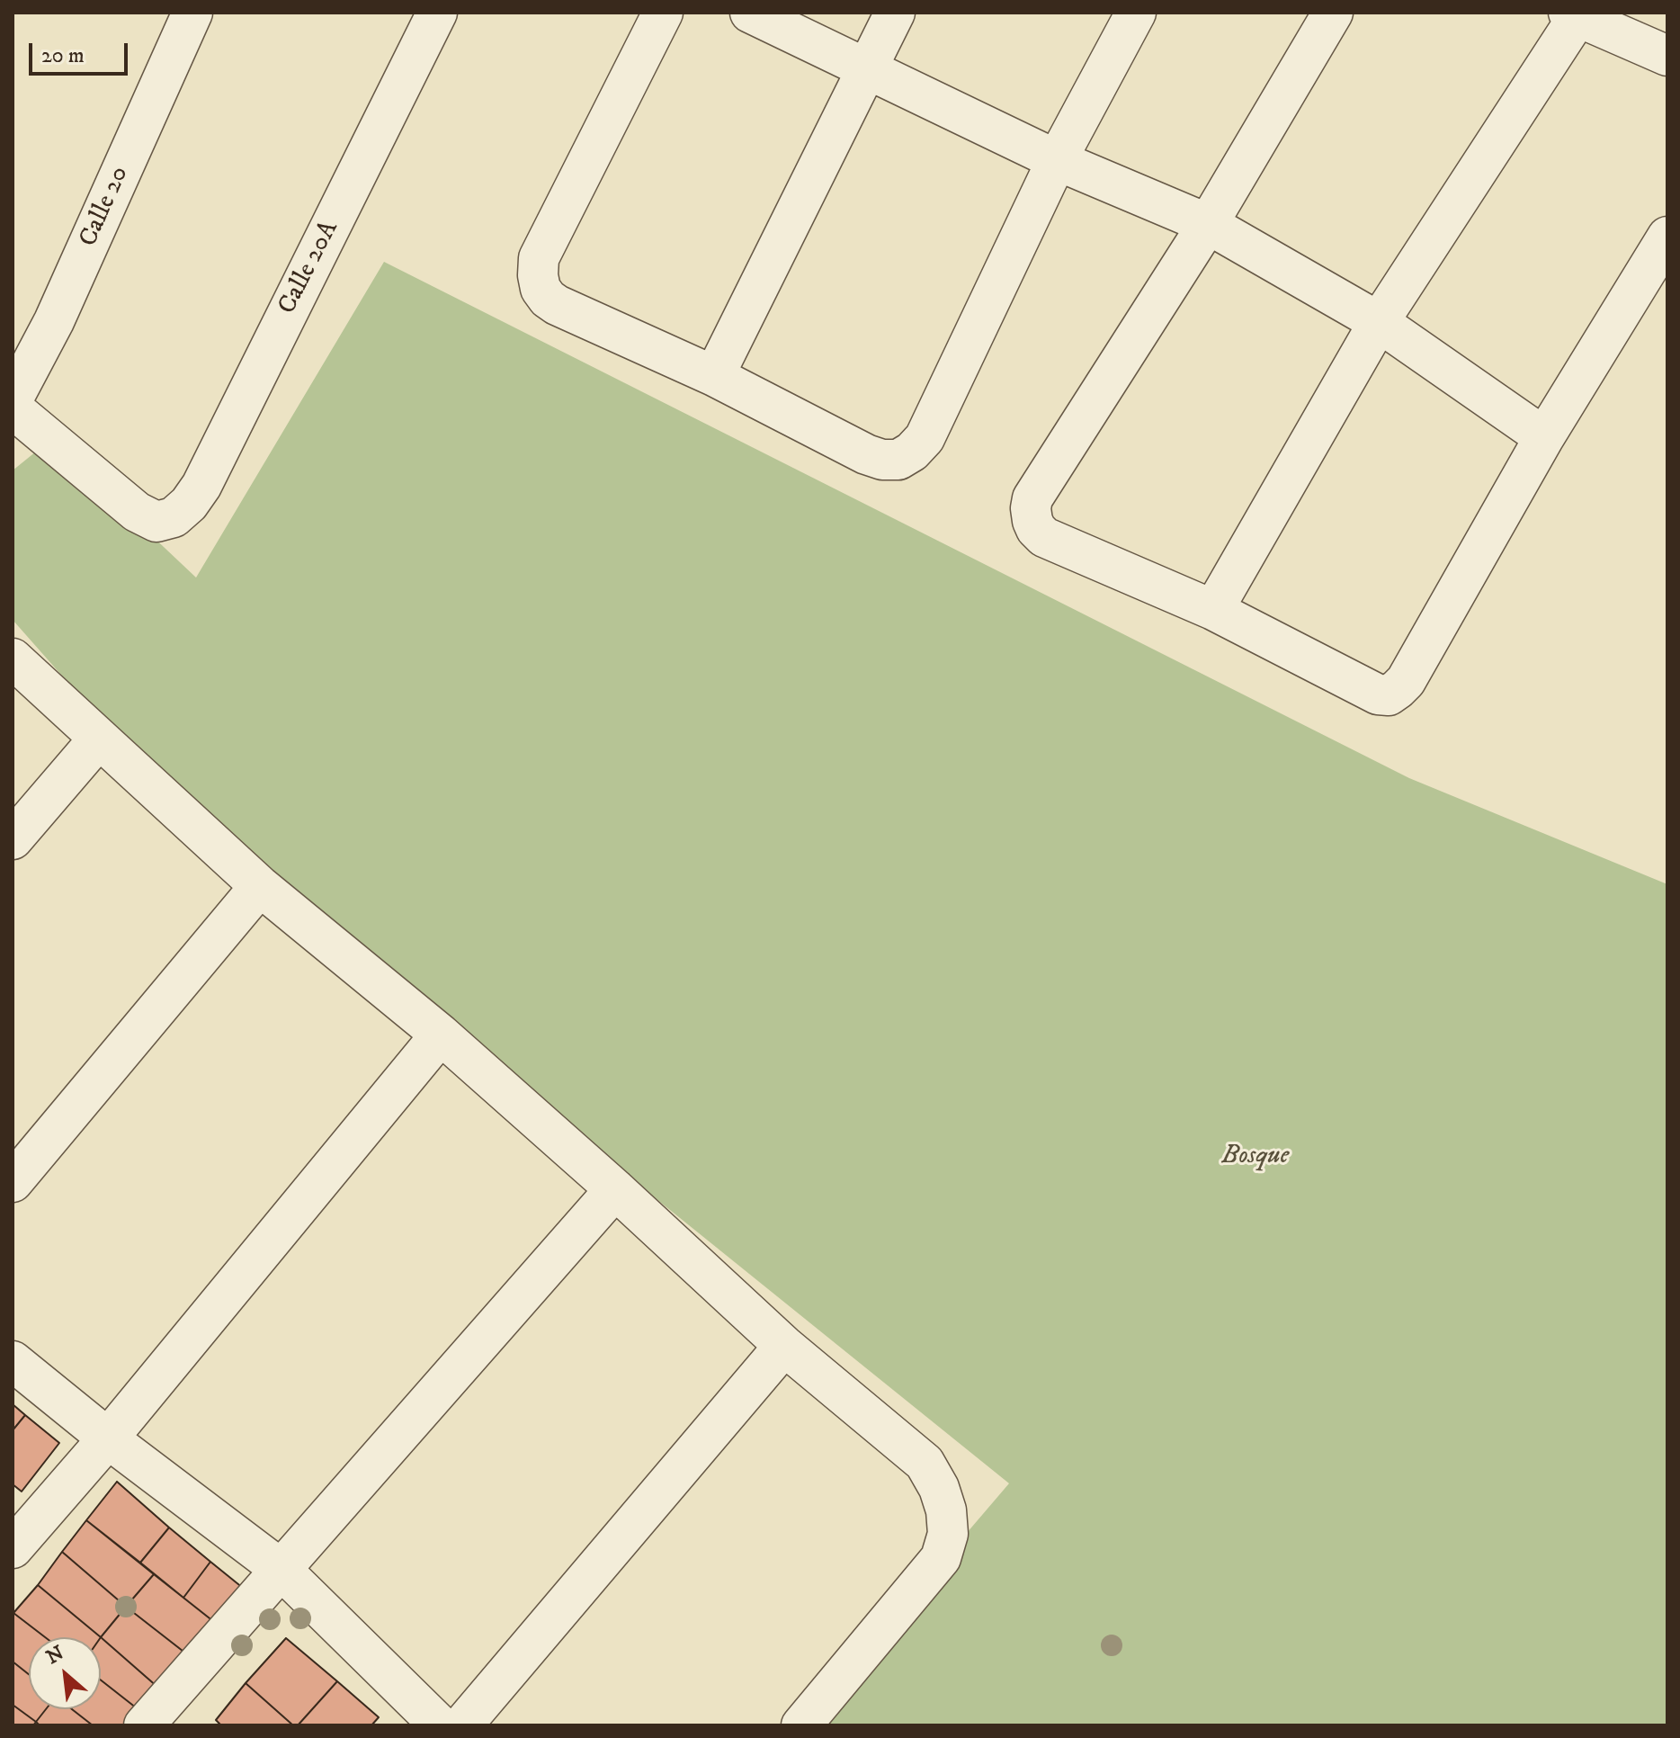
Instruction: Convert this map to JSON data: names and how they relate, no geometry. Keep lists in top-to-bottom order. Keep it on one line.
{"streets":{"street":["Calle 20","Calle 20A"]},"parks":["Bosque"],"scale_bar":"20 m","north":"top left"}
